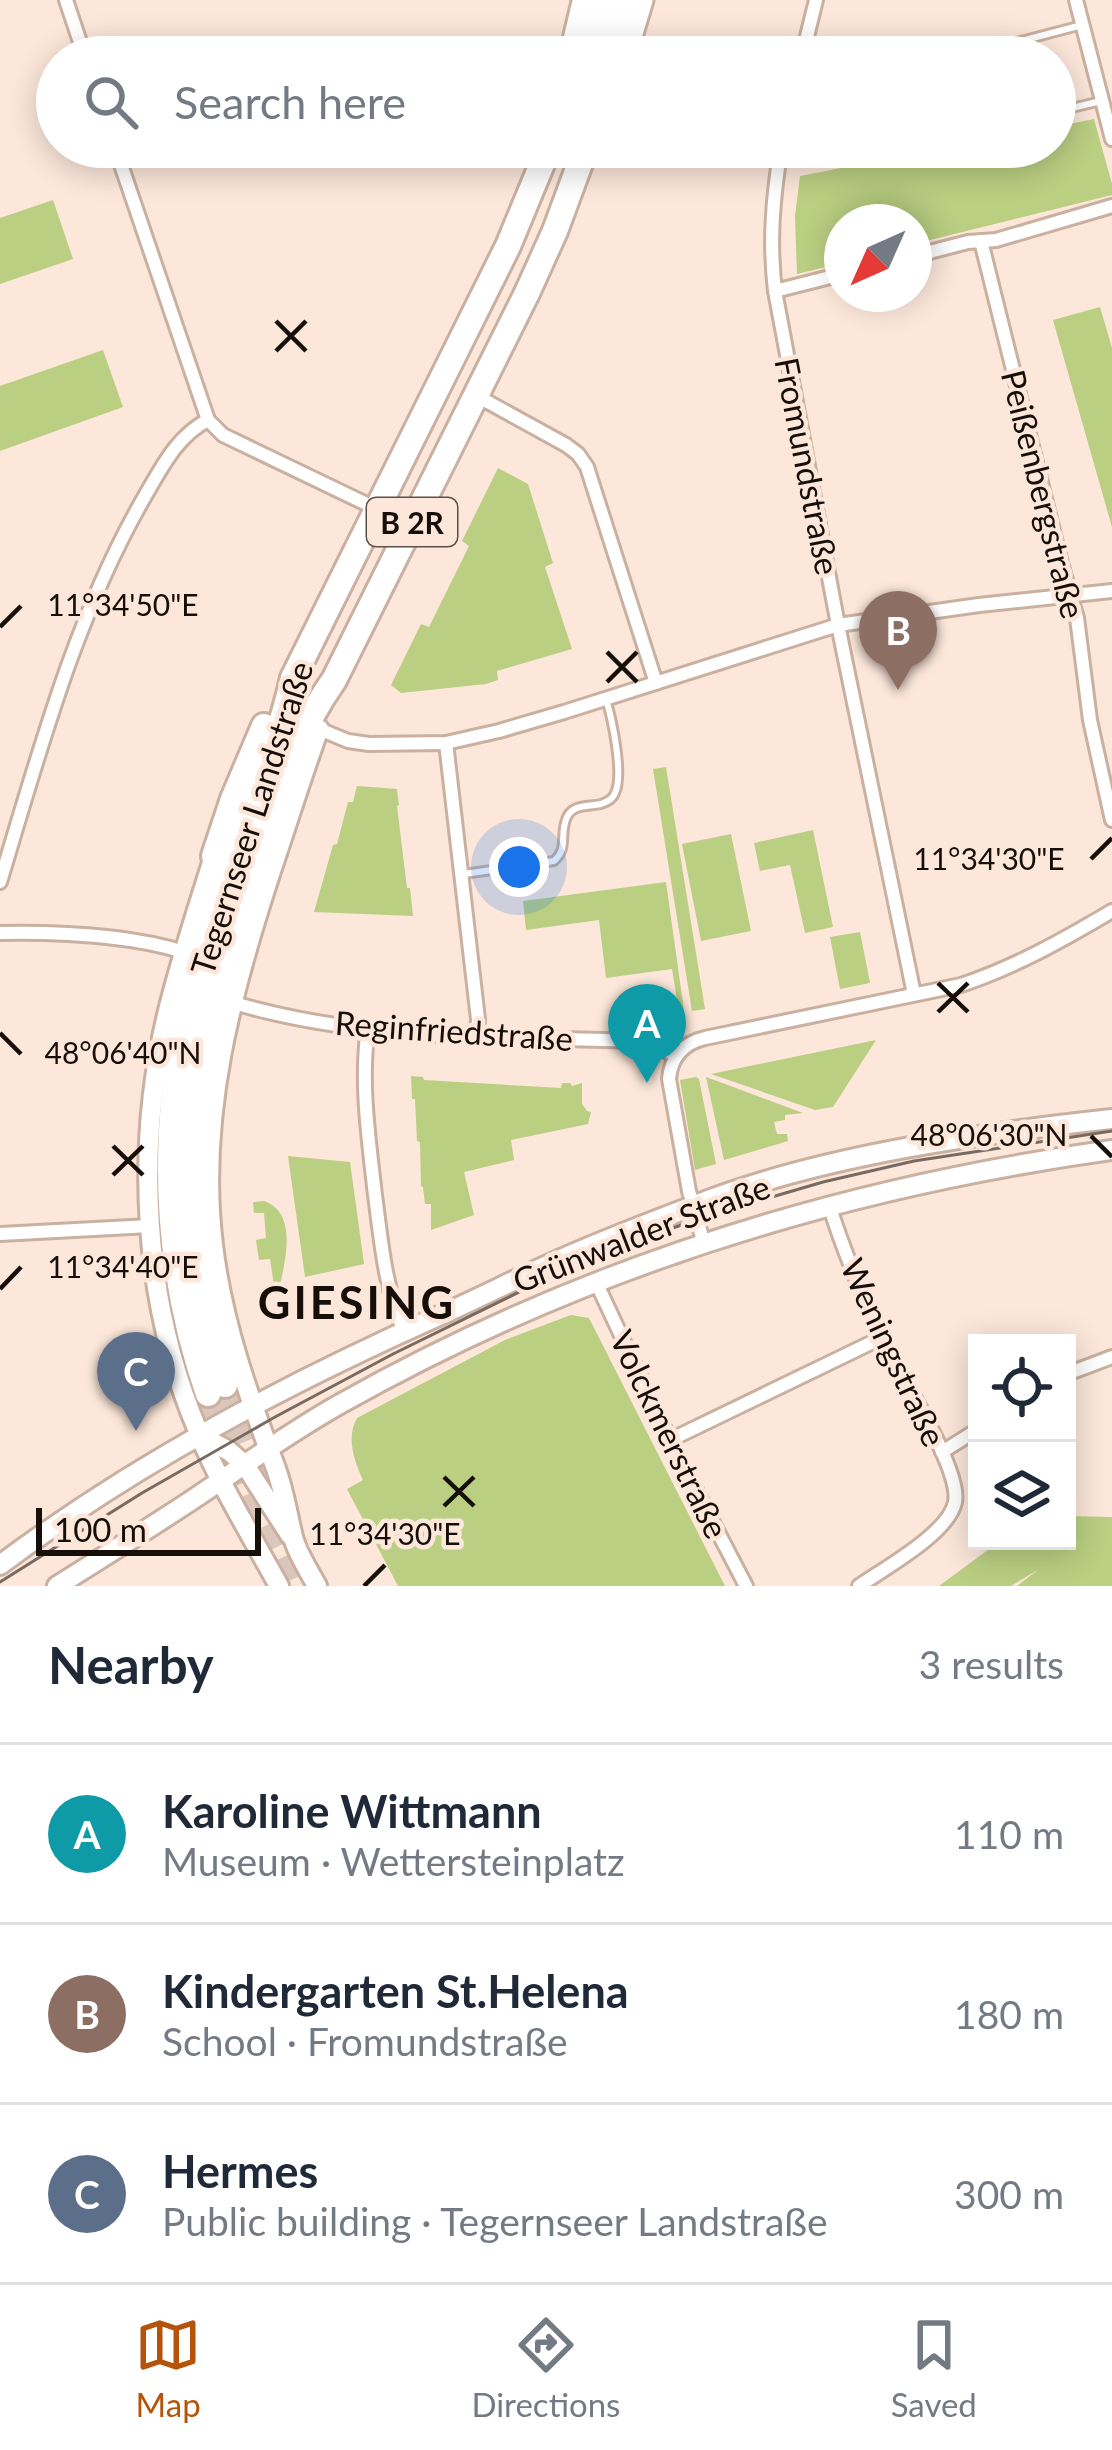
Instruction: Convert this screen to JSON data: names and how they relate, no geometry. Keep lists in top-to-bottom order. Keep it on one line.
{"streets":{"highway":["B 2R","Tegernseer Landstraße"],"main road":["Grünwalder Straße"],"street":["Fromundstraße","Peißenbergstraße","Reginfriedstraße","Weningstraße","Volckmerstraße"]},"crossings":[["Tegernseer Landstraße","Reginfriedstraße"],["Tegernseer Landstraße","Grünwalder Straße"],["Grünwalder Straße","Weningstraße"],["Grünwalder Straße","Volckmerstraße"]],"districts":["GIESING"],"scale_bar":"100 m","north":"bottom left","page":{"search":"Search here","pins":["B","A","C"],"scale":"100 m","heading":["Nearby","3 results"],"list":[{"mark":"A","name":"Karoline Wittmann","note":"Museum · Wettersteinplatz","value":"110 m"},{"mark":"B","name":"Kindergarten St.Helena","note":"School · Fromundstraße","value":"180 m"},{"mark":"C","name":"Hermes","note":"Public building · Tegernseer Landstraße","value":"300 m"}],"nav":["Map","Directions","Saved"]},"coordinates":["11°34'50\"E","11°34'30\"E","48°06'40\"N","48°06'30\"N","11°34'40\"E"]}
